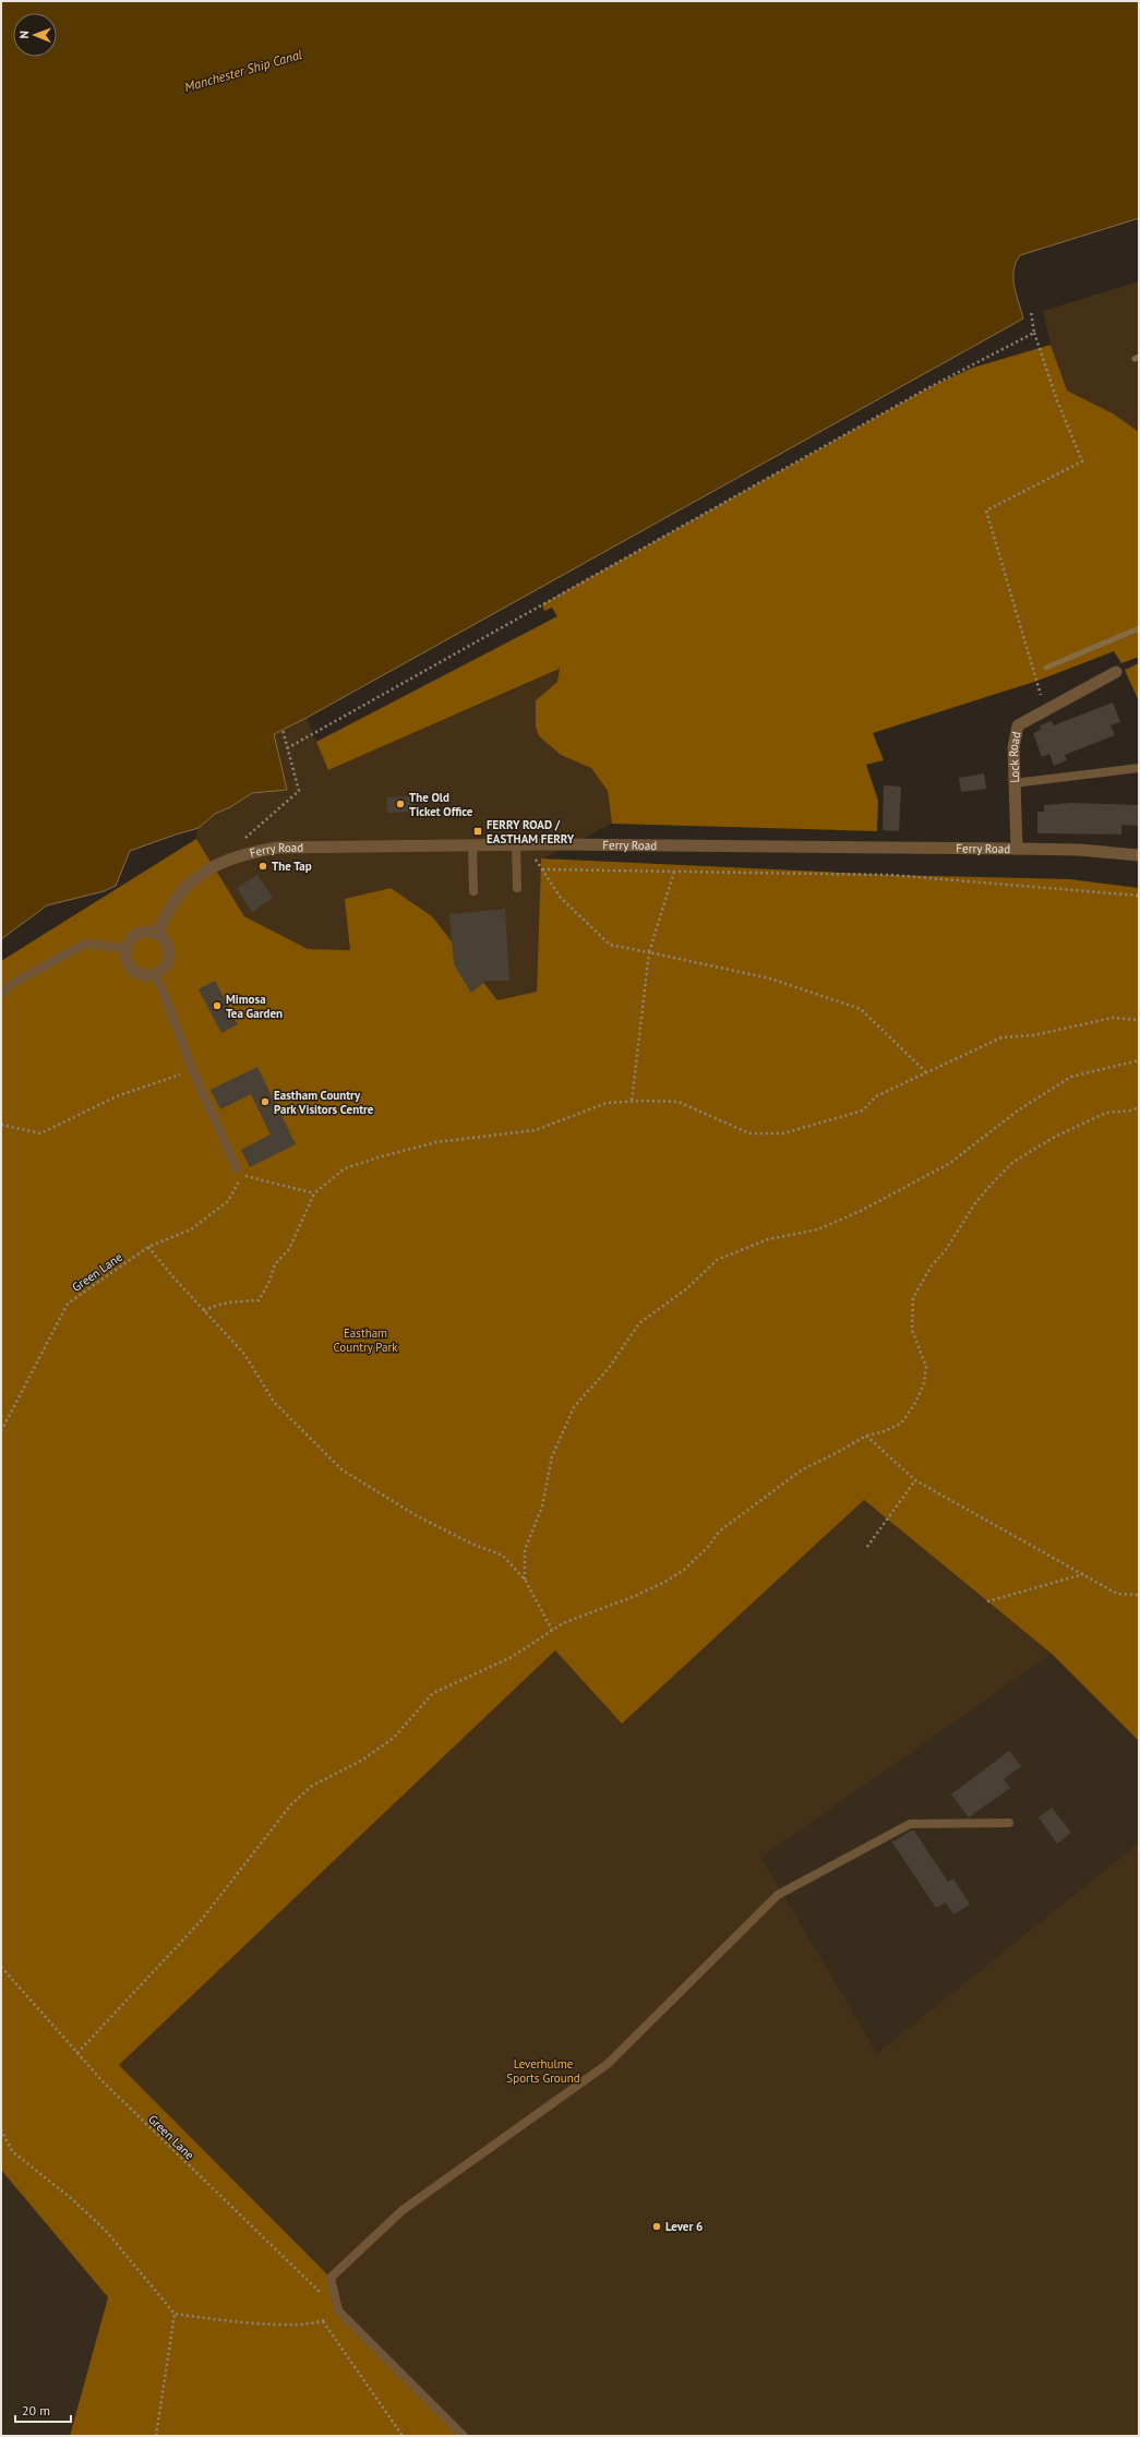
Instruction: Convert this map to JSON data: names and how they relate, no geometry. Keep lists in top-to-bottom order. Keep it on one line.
{"streets":{"street":["Lock Road","Ferry Road"],"path":["Green Lane"]},"crossings":[["Lock Road","Ferry Road"]],"water":["Manchester Ship Canal"],"parks":["Eastham Country Park","Leverhulme Sports Ground"],"places":{"other":["The Old Ticket Office","The Tap","Mimosa Tea Garden","Eastham Country Park Visitors Centre","Lever 6"],"transit":["FERRY ROAD / EASTHAM FERRY"]},"scale_bar":"20 m","north":"left"}
